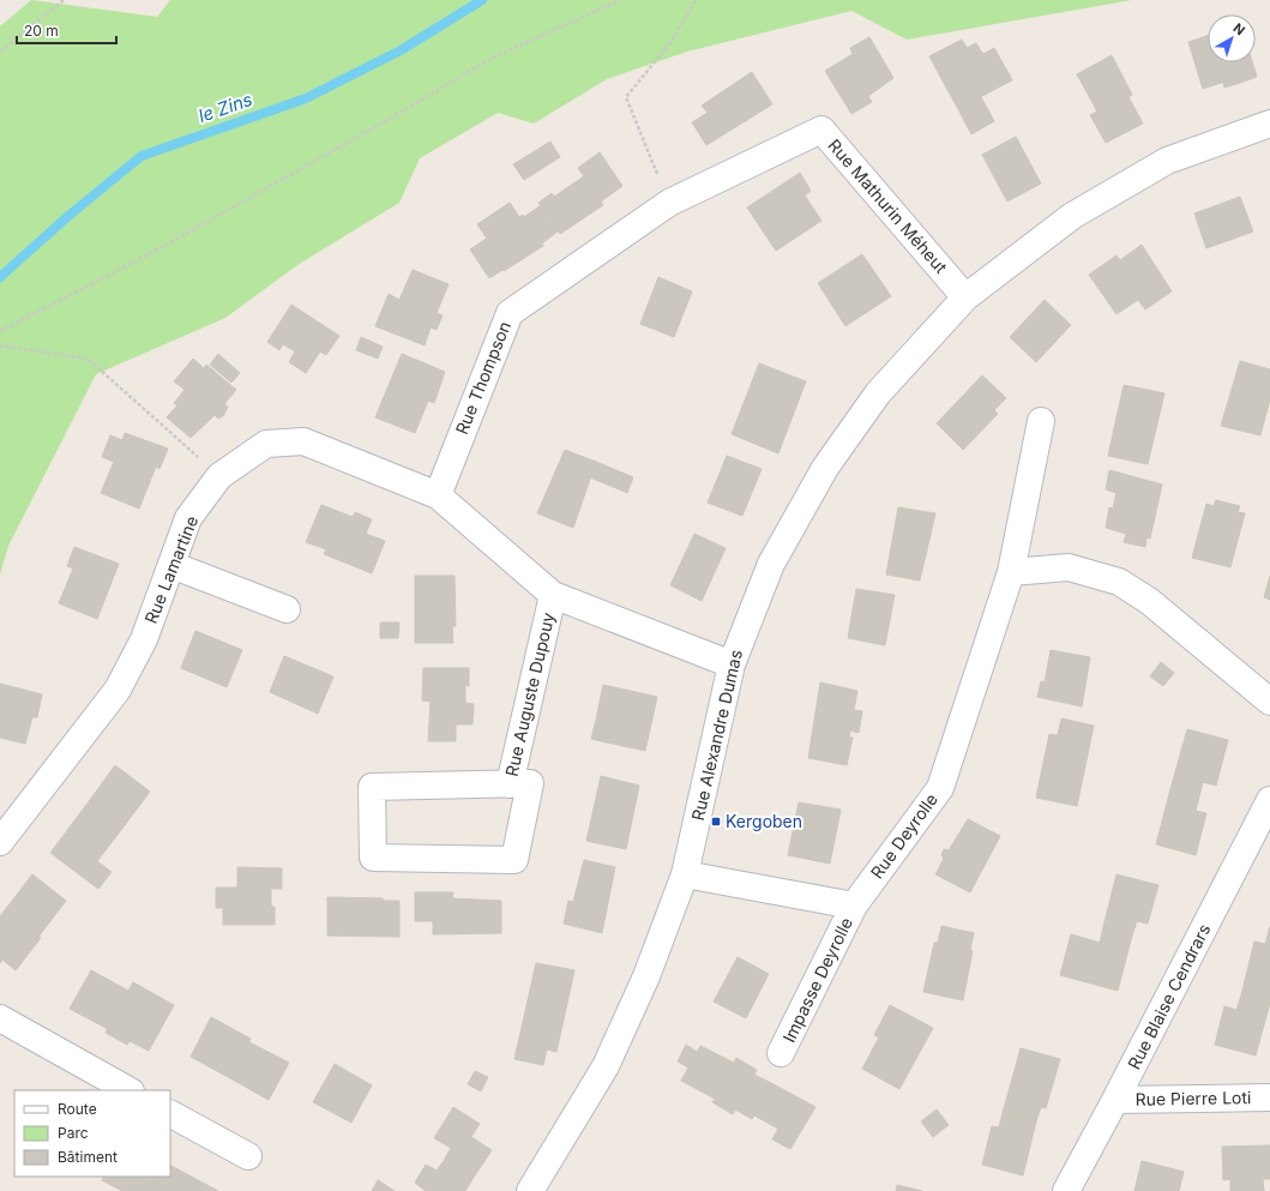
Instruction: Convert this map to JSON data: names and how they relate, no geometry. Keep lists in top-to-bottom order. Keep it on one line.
{"streets":{"street":["Rue Mathurin Méheut","Rue Thompson","Rue Lamartine","Rue Auguste Dupouy","Rue Alexandre Dumas","Rue Deyrolle","Impasse Deyrolle","Rue Blaise Cendrars","Rue Pierre Loti"]},"crossings":[["Rue Mathurin Méheut","Rue Thompson"],["Rue Mathurin Méheut","Rue Alexandre Dumas"],["Rue Thompson","Rue Lamartine"],["Rue Lamartine","Rue Auguste Dupouy"],["Rue Auguste Dupouy","Rue Alexandre Dumas"],["Rue Deyrolle","Impasse Deyrolle"],["Rue Blaise Cendrars","Rue Pierre Loti"]],"water":["le Zins"],"places":{"transit":["Kergoben"]},"legend":["Route","Parc","Bâtiment"],"scale_bar":"20 m","north":"top right"}
